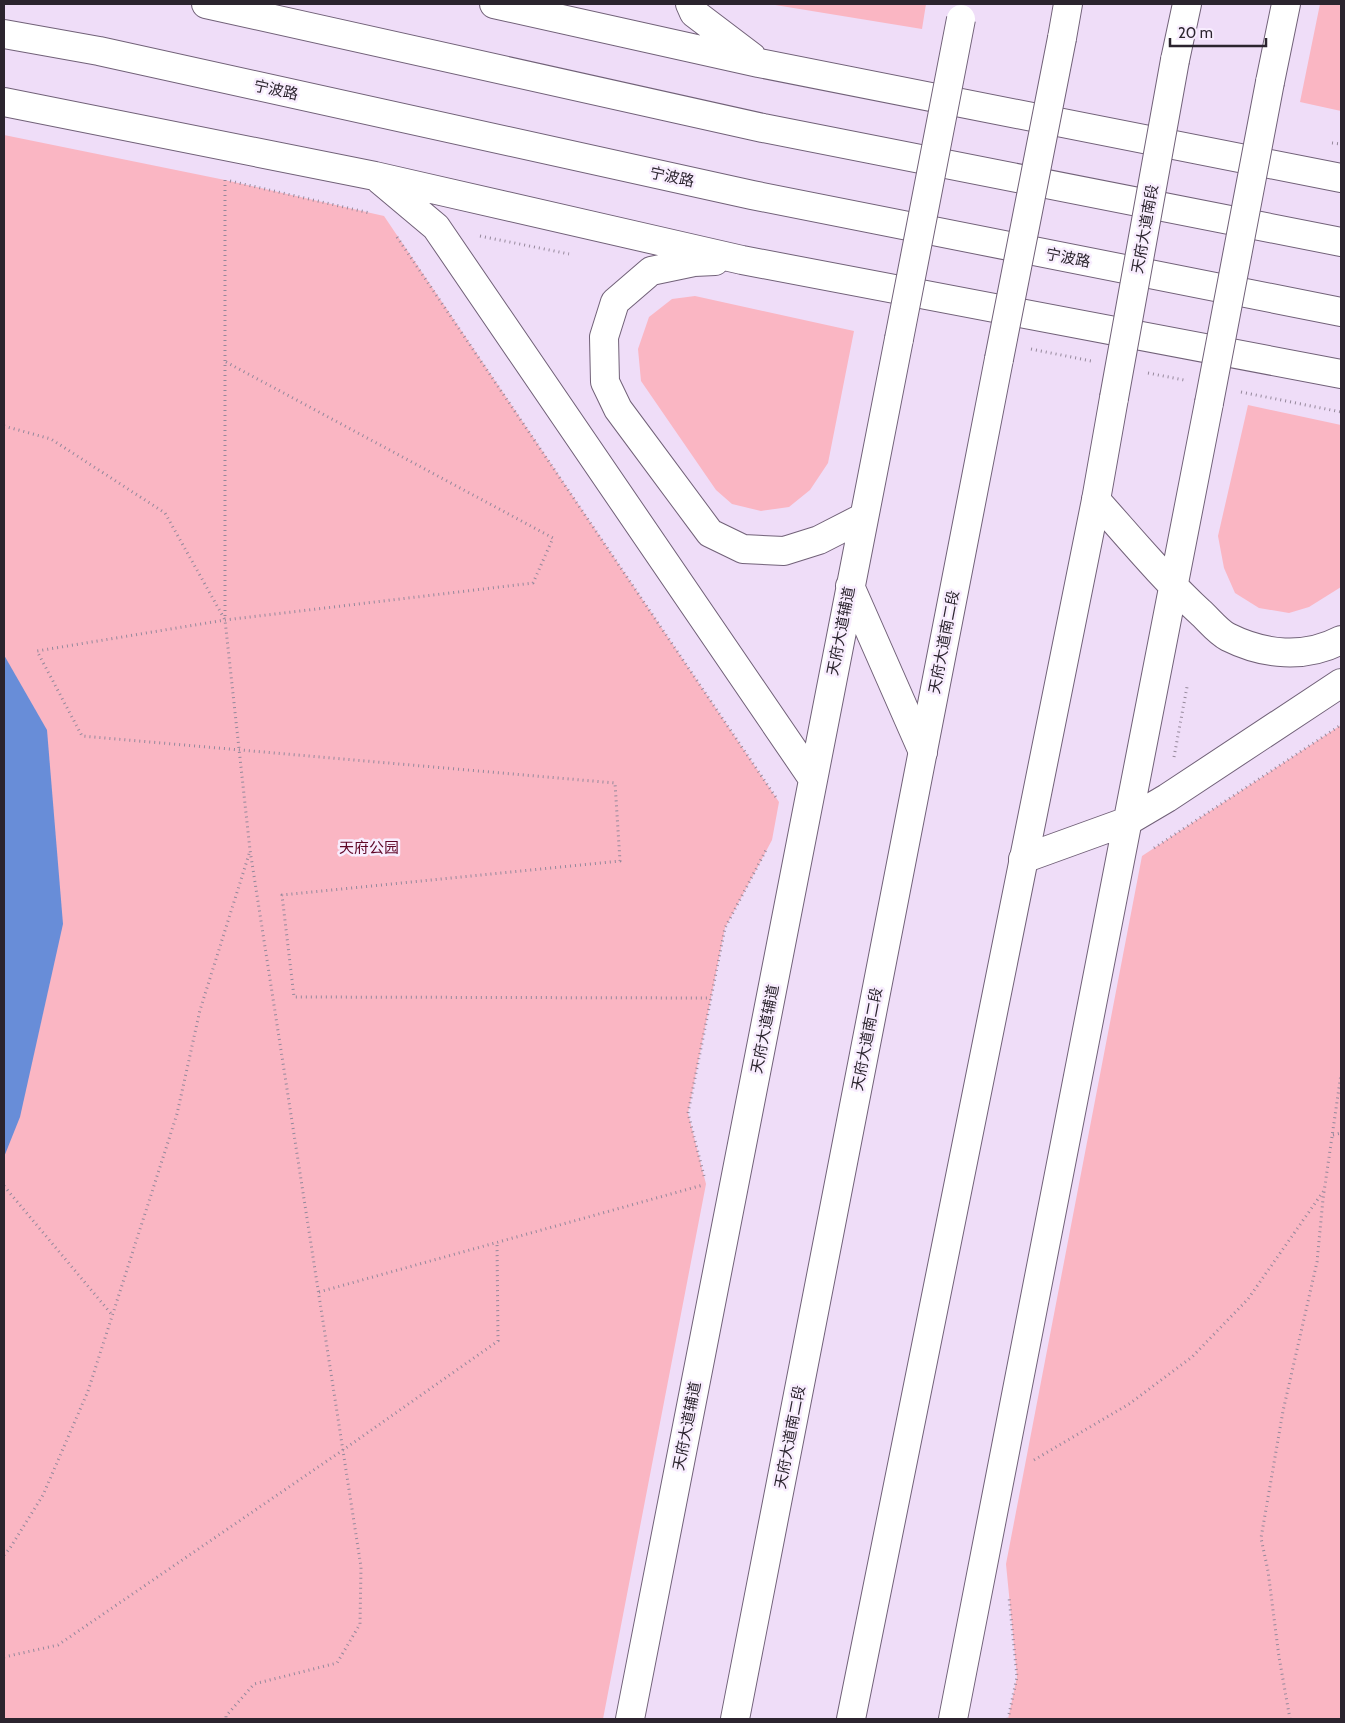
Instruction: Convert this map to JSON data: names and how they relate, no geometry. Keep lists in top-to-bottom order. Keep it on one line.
{"streets":{"main road":["宁波路","天府大道南段","天府大道辅道","天府大道南二段"]},"parks":["天府公园"],"scale_bar":"20 m"}
